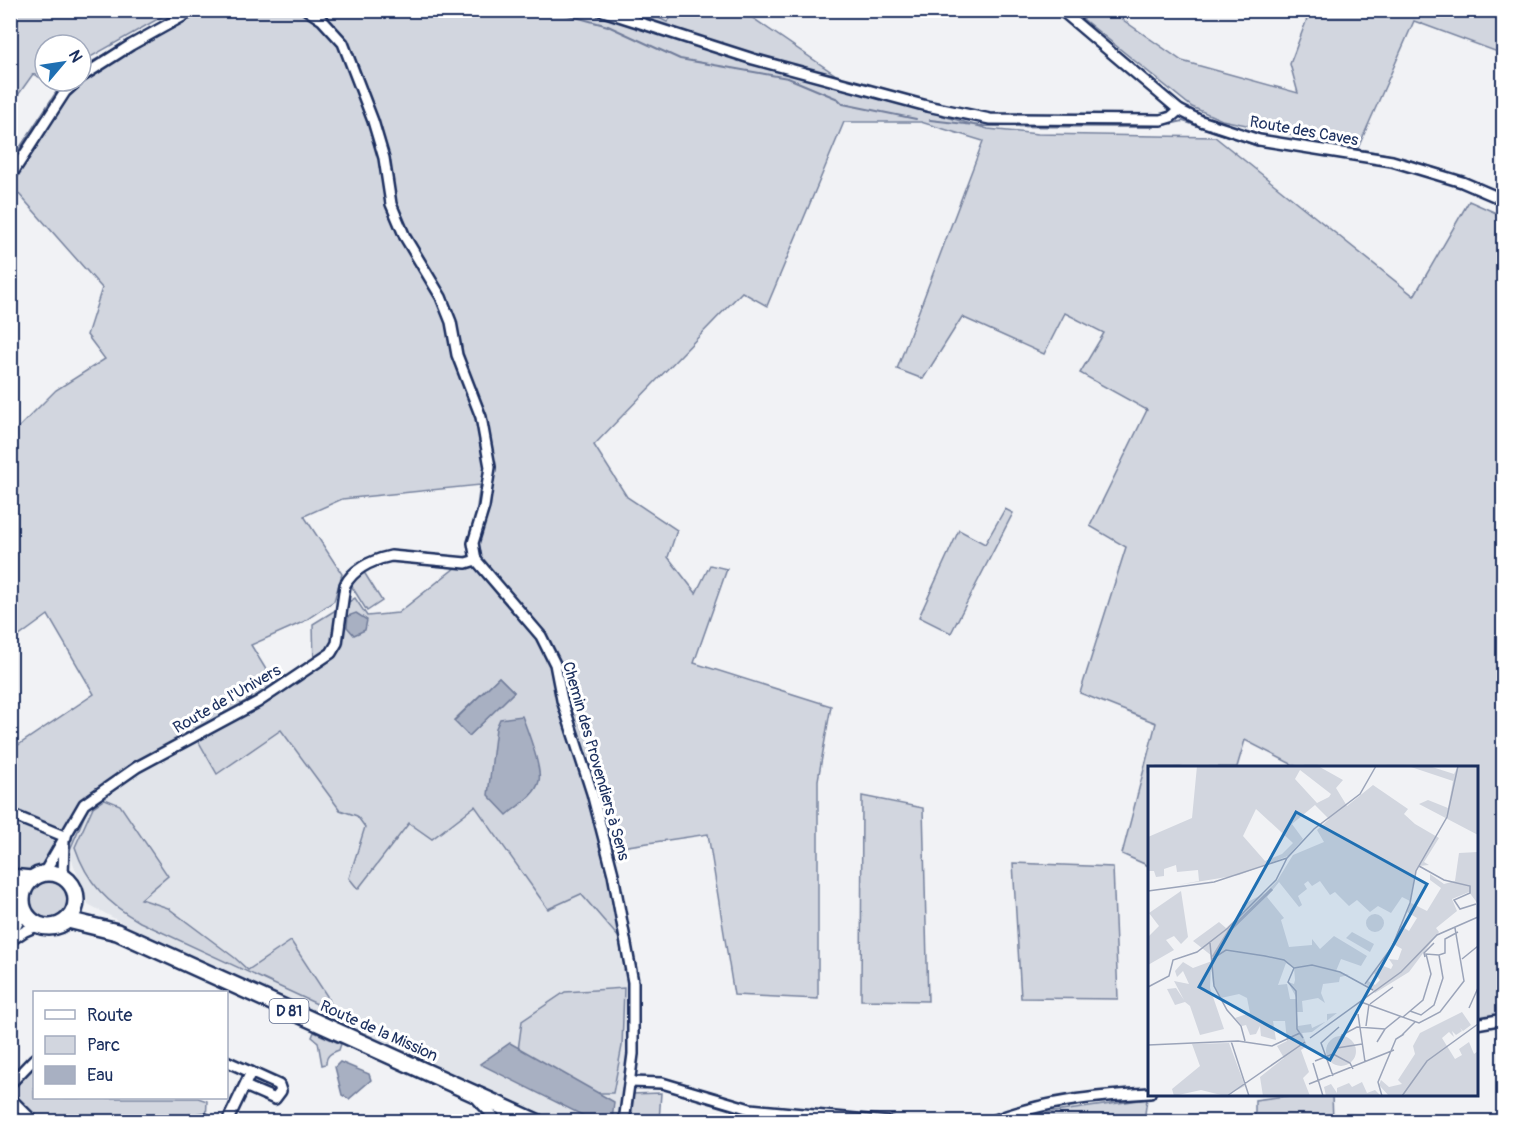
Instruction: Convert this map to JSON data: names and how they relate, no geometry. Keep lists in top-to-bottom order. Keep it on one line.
{"streets":{"main road":["D 81","Route de la Mission"],"street":["Route des Caves","Route de l'Univers","Chemin des Provendiers à Sens"]},"crossings":[["Route de l'Univers","Chemin des Provendiers à Sens"],["Route de l'Univers","D 81"],["D 81","Route de la Mission"]],"legend":["Route","Parc","Eau"],"north":"top right"}
